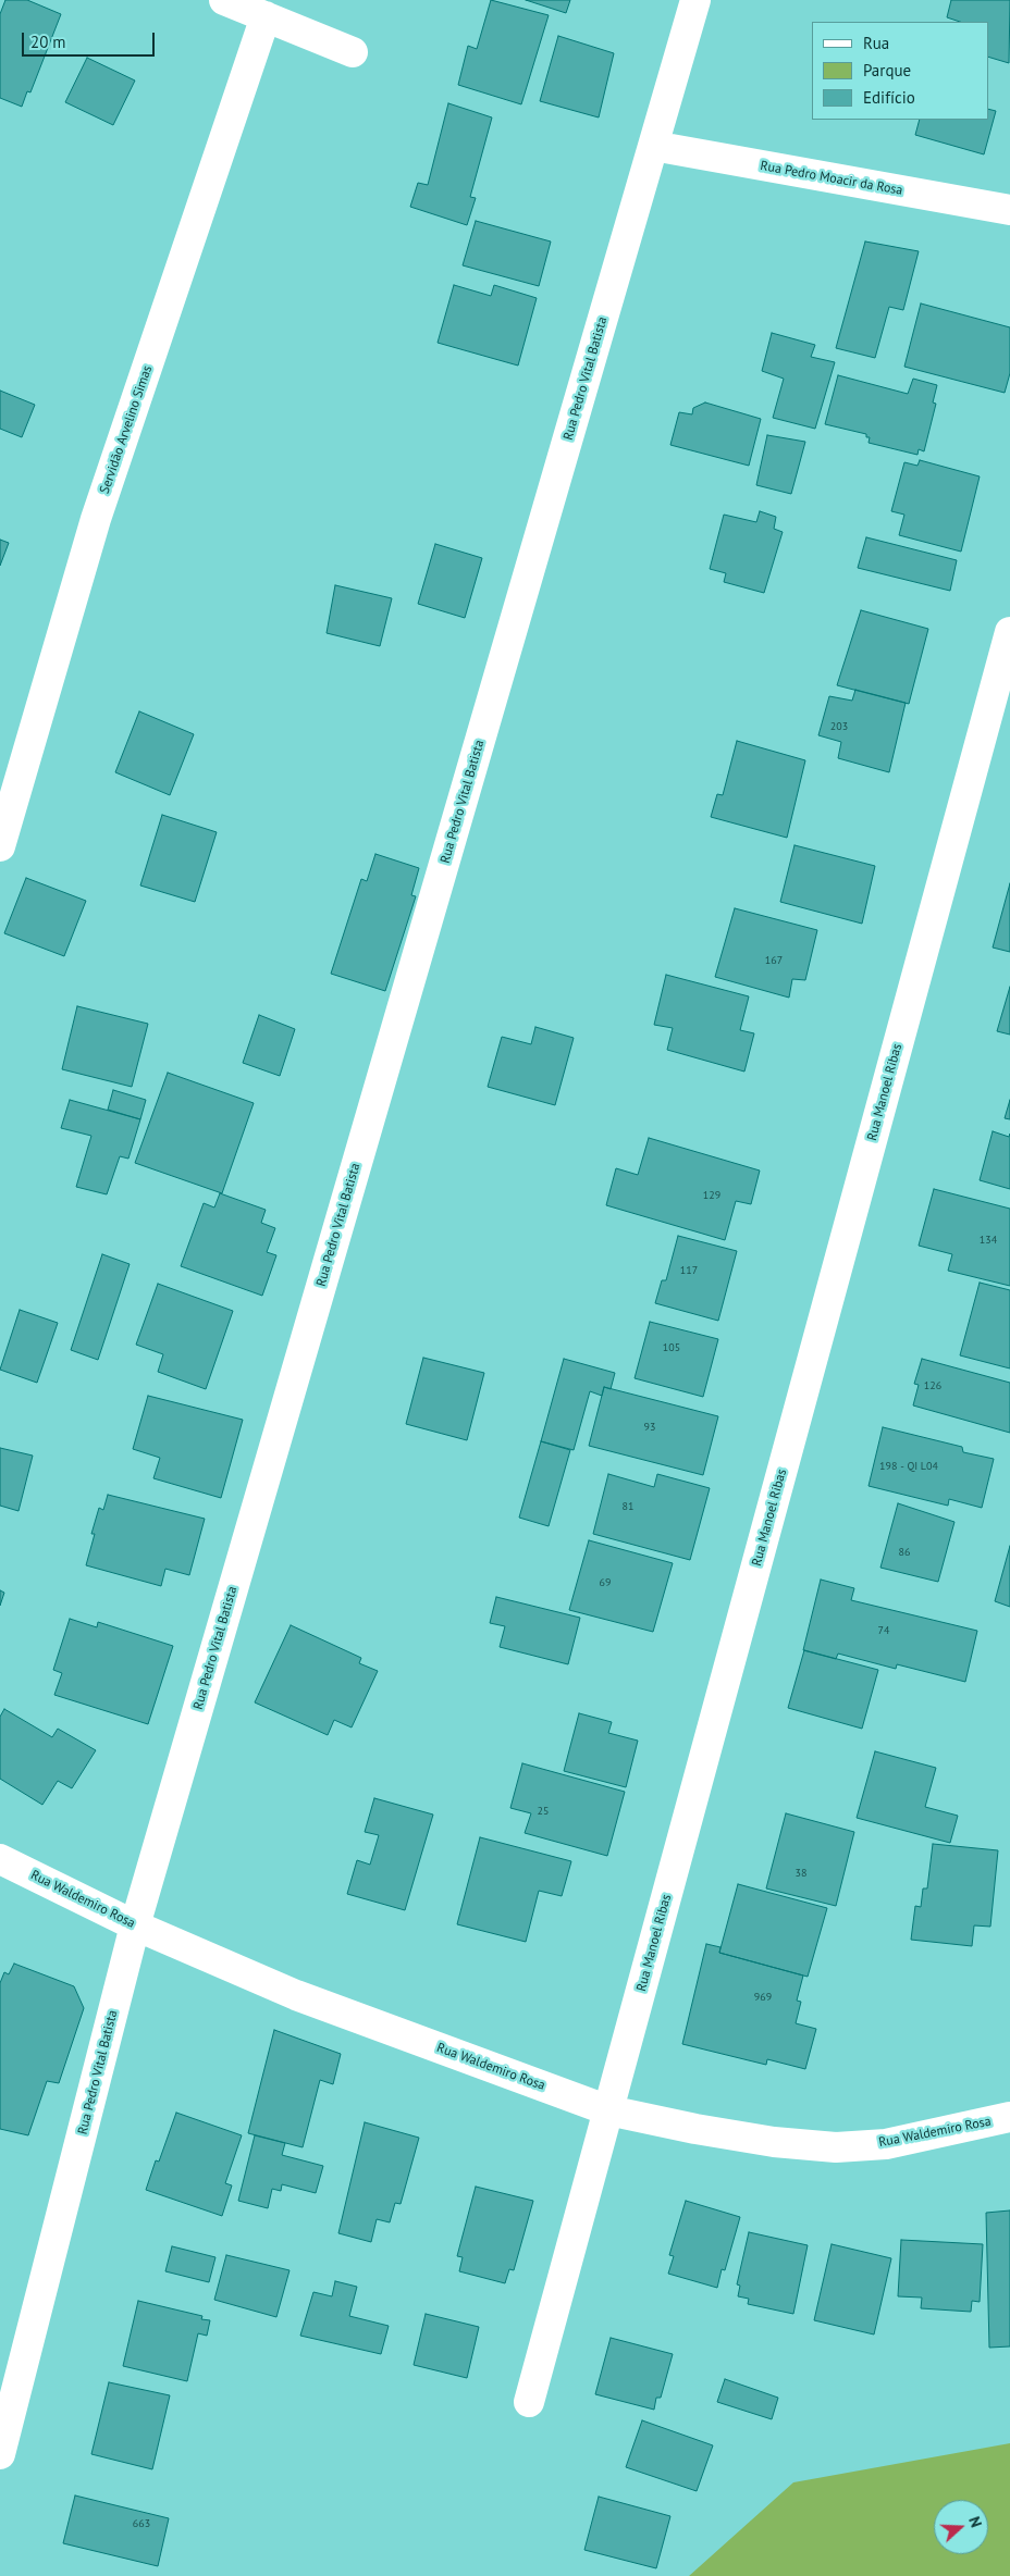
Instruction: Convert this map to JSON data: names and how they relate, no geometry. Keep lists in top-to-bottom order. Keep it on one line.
{"streets":{"street":["Rua Pedro Moacir da Rosa","Rua Pedro Vital Batista","Servidão Arvelino Simas","Rua Manoel Ribas","Rua Waldemiro Rosa"]},"crossings":[["Rua Pedro Moacir da Rosa","Rua Pedro Vital Batista"],["Rua Pedro Vital Batista","Rua Waldemiro Rosa"],["Rua Manoel Ribas","Rua Waldemiro Rosa"]],"house_numbers":["203","167","129","134","117","105","126","93","198 - QI L04","81","86","69","74","25","38","969","663"],"legend":["Rua","Parque","Edifício"],"scale_bar":"20 m","north":"right"}
